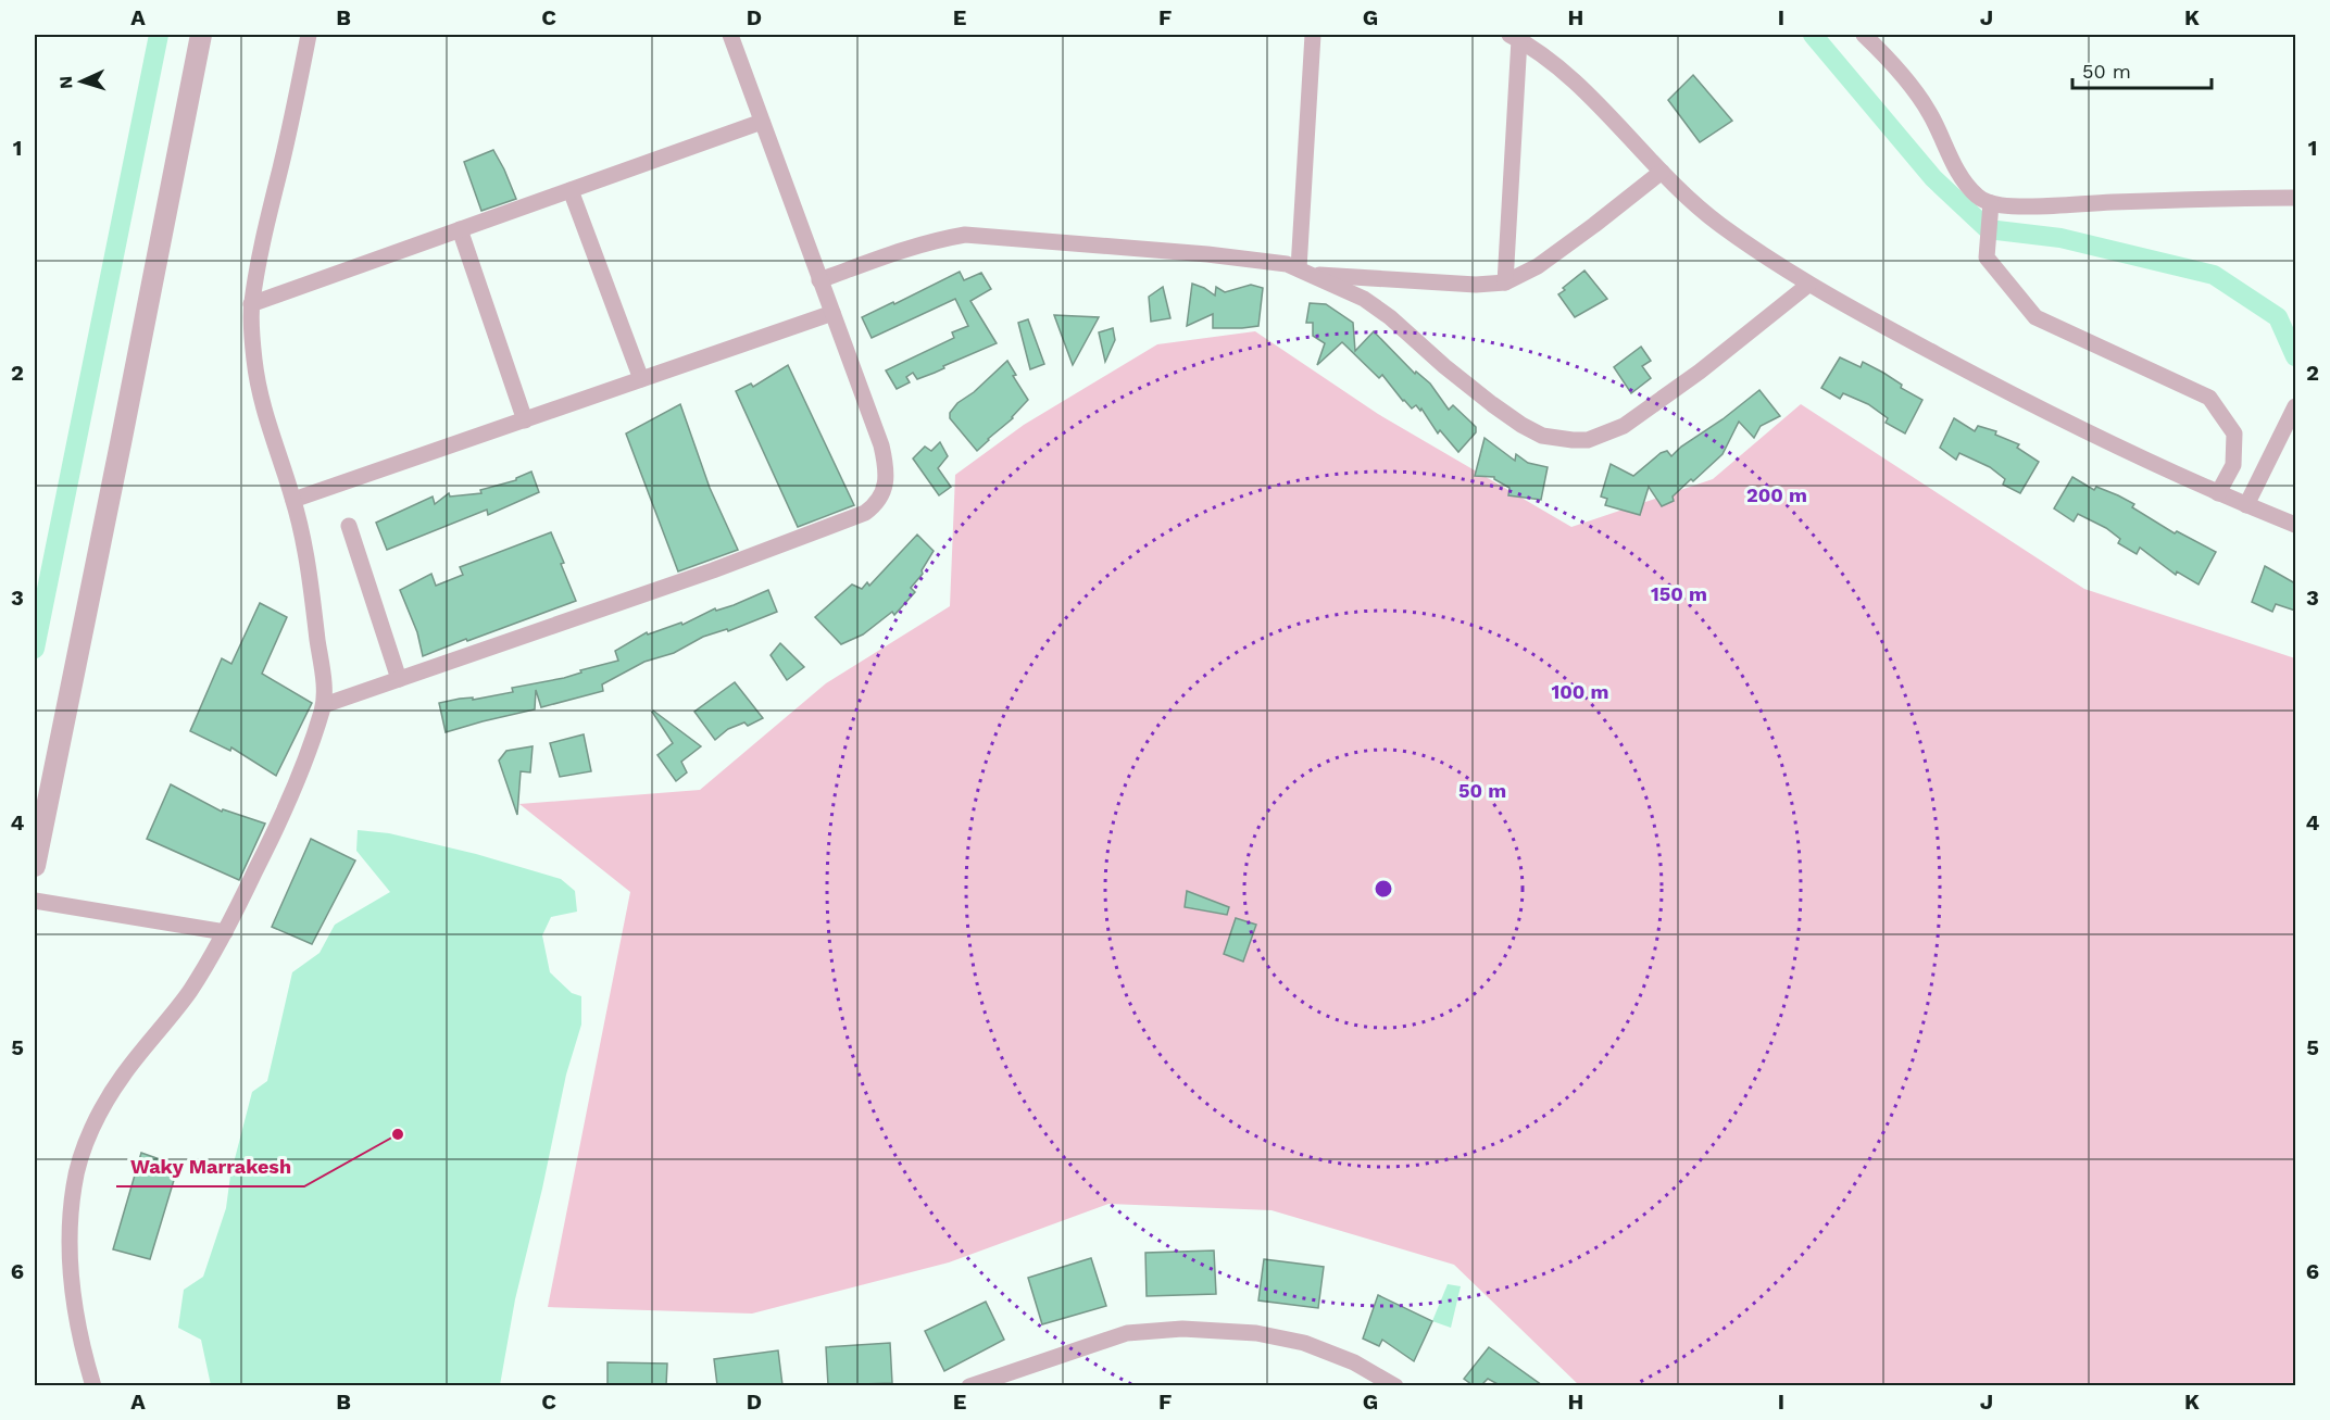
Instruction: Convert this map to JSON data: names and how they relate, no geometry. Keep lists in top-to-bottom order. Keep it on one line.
{"places":["Waky Marrakesh"],"scale_bar":"50 m","north":"left","grid":{"columns":["A","B","C","D","E","F","G","H","I","J","K"],"rows":["1","2","3","4","5","6"]},"rings":["200 m","150 m","100 m","50 m"]}
